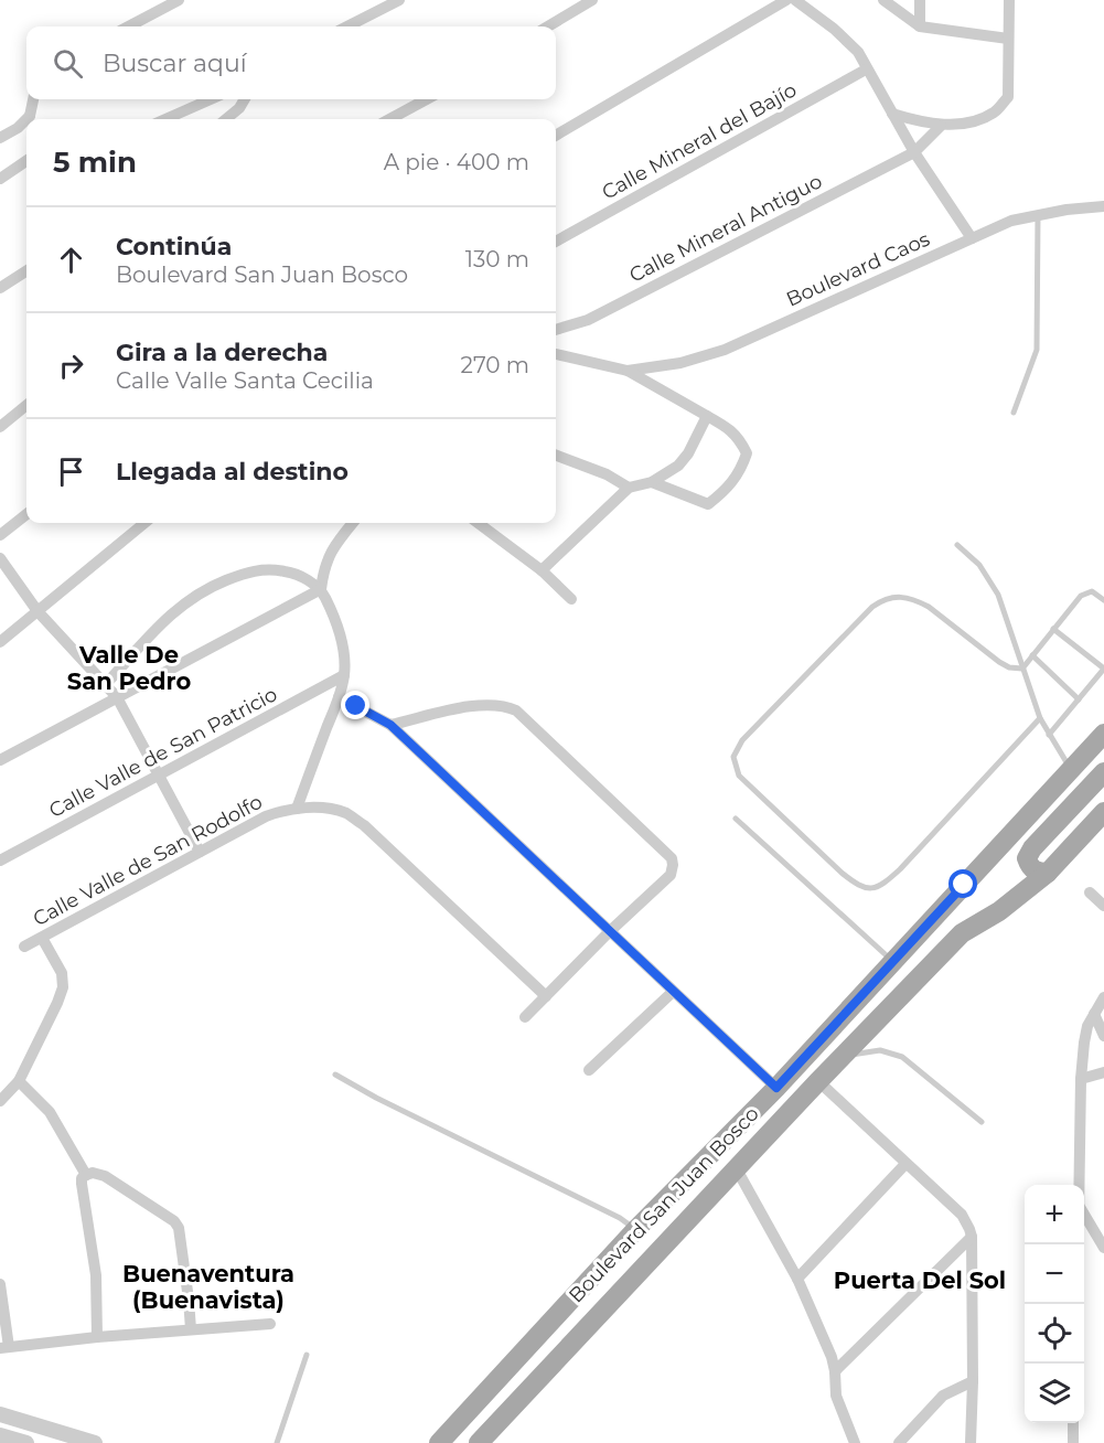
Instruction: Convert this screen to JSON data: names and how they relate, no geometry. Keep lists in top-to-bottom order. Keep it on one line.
{"streets":{"main road":["Boulevard San Juan Bosco"],"street":["Calle Mineral del Bajío","Calle Mineral Antiguo","Boulevard Caos","Calle Valle de San Patricio","Calle Valle de San Rodolfo"]},"districts":["Valle De San Pedro","Buenaventura (Buenavista)","Puerta Del Sol"],"page":{"search":"Buscar aquí","heading":["5 min","A pie · 400 m"],"list":[["Continúa","Boulevard San Juan Bosco","130 m"],["Gira a la derecha","Calle Valle Santa Cecilia","270 m"],"Llegada al destino"],"map_buttons":["+","−"]}}
